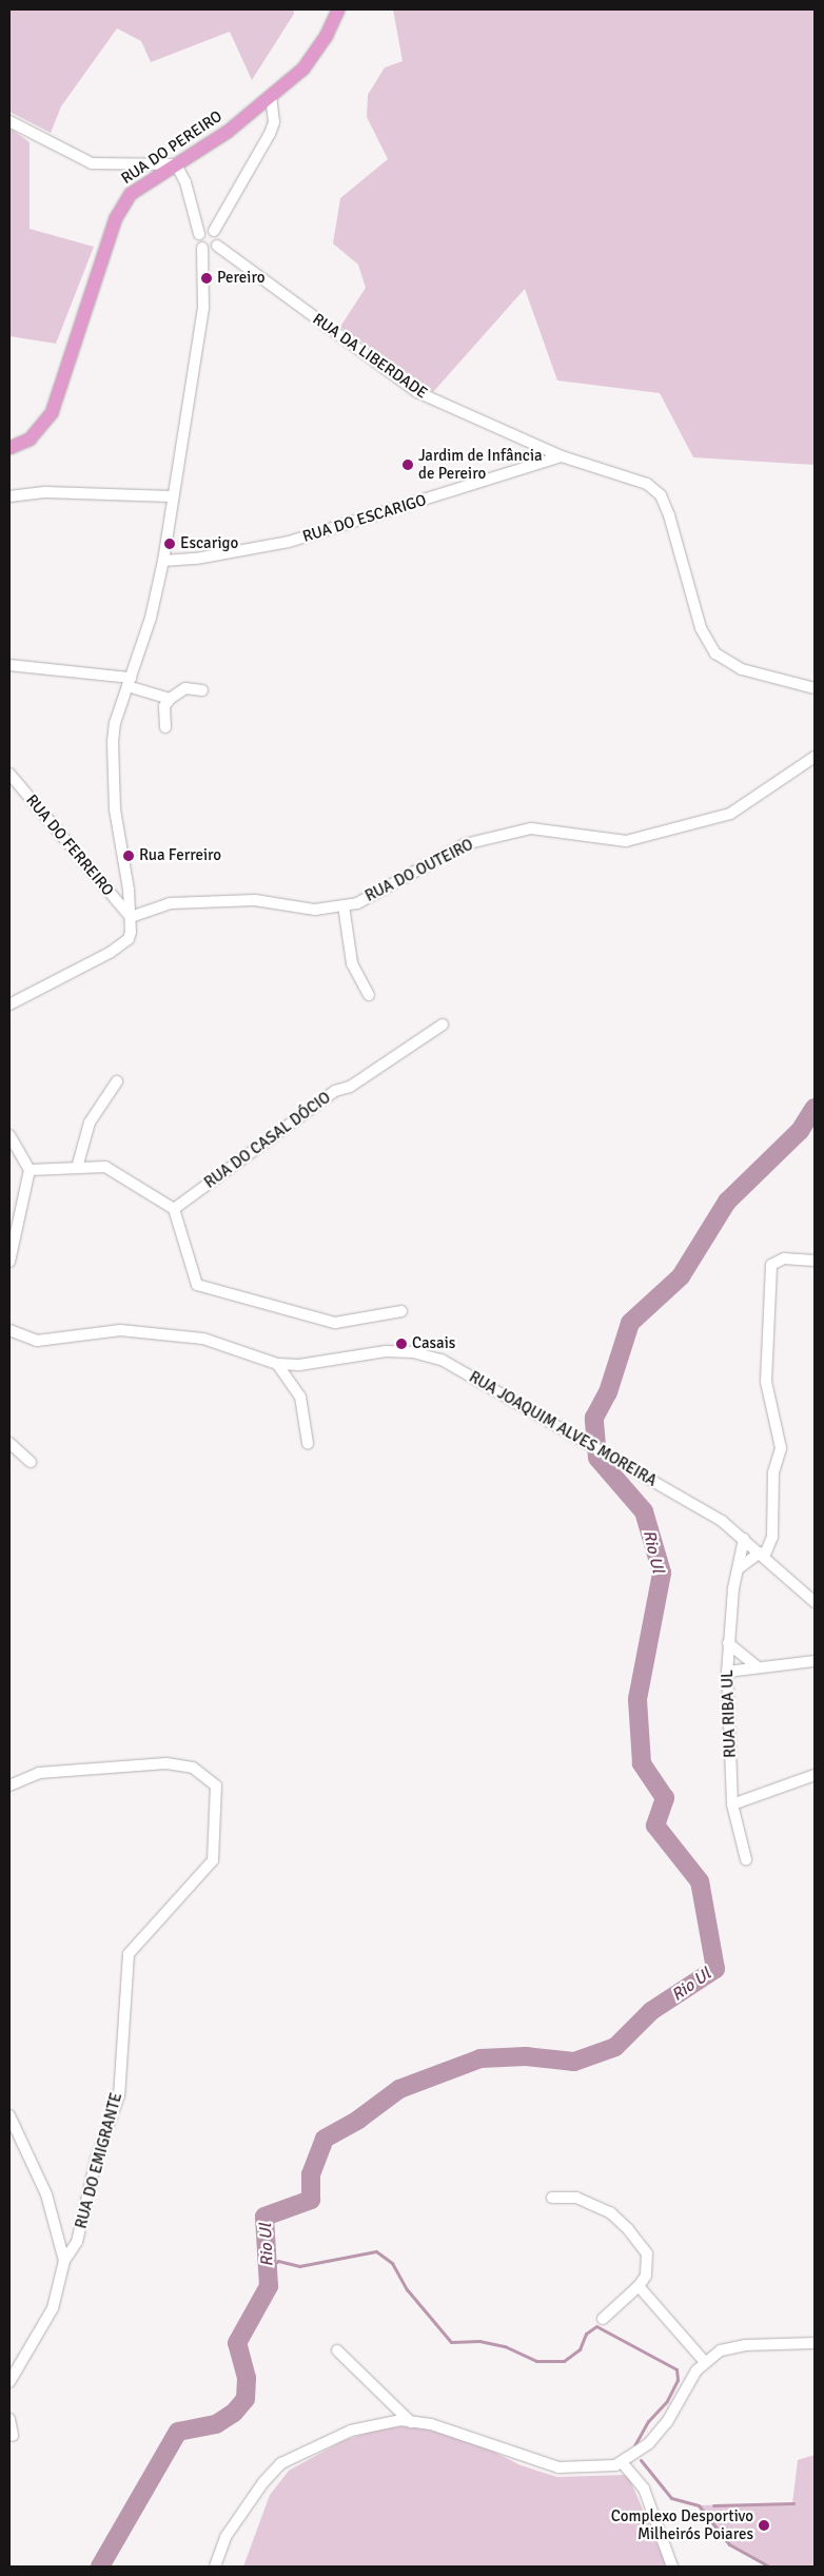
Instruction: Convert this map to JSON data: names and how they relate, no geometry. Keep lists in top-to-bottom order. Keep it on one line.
{"streets":{"main road":["RUA DO PEREIRO"],"street":["RUA DA LIBERDADE","RUA DO ESCARIGO","RUA DO FERREIRO","RUA DO OUTEIRO","RUA DO CASAL DÓCIO","RUA JOAQUIM ALVES MOREIRA","RUA RIBA UL","RUA DO EMIGRANTE"]},"crossings":[["RUA DA LIBERDADE","RUA DO ESCARIGO"],["RUA DO FERREIRO","RUA DO OUTEIRO"],["RUA JOAQUIM ALVES MOREIRA","RUA RIBA UL"]],"water":["Rio Ul"],"places":["Pereiro","Jardim de Infância de Pereiro","Escarigo","Rua Ferreiro","Casais","Complexo Desportivo Milheirós Poiares"]}
